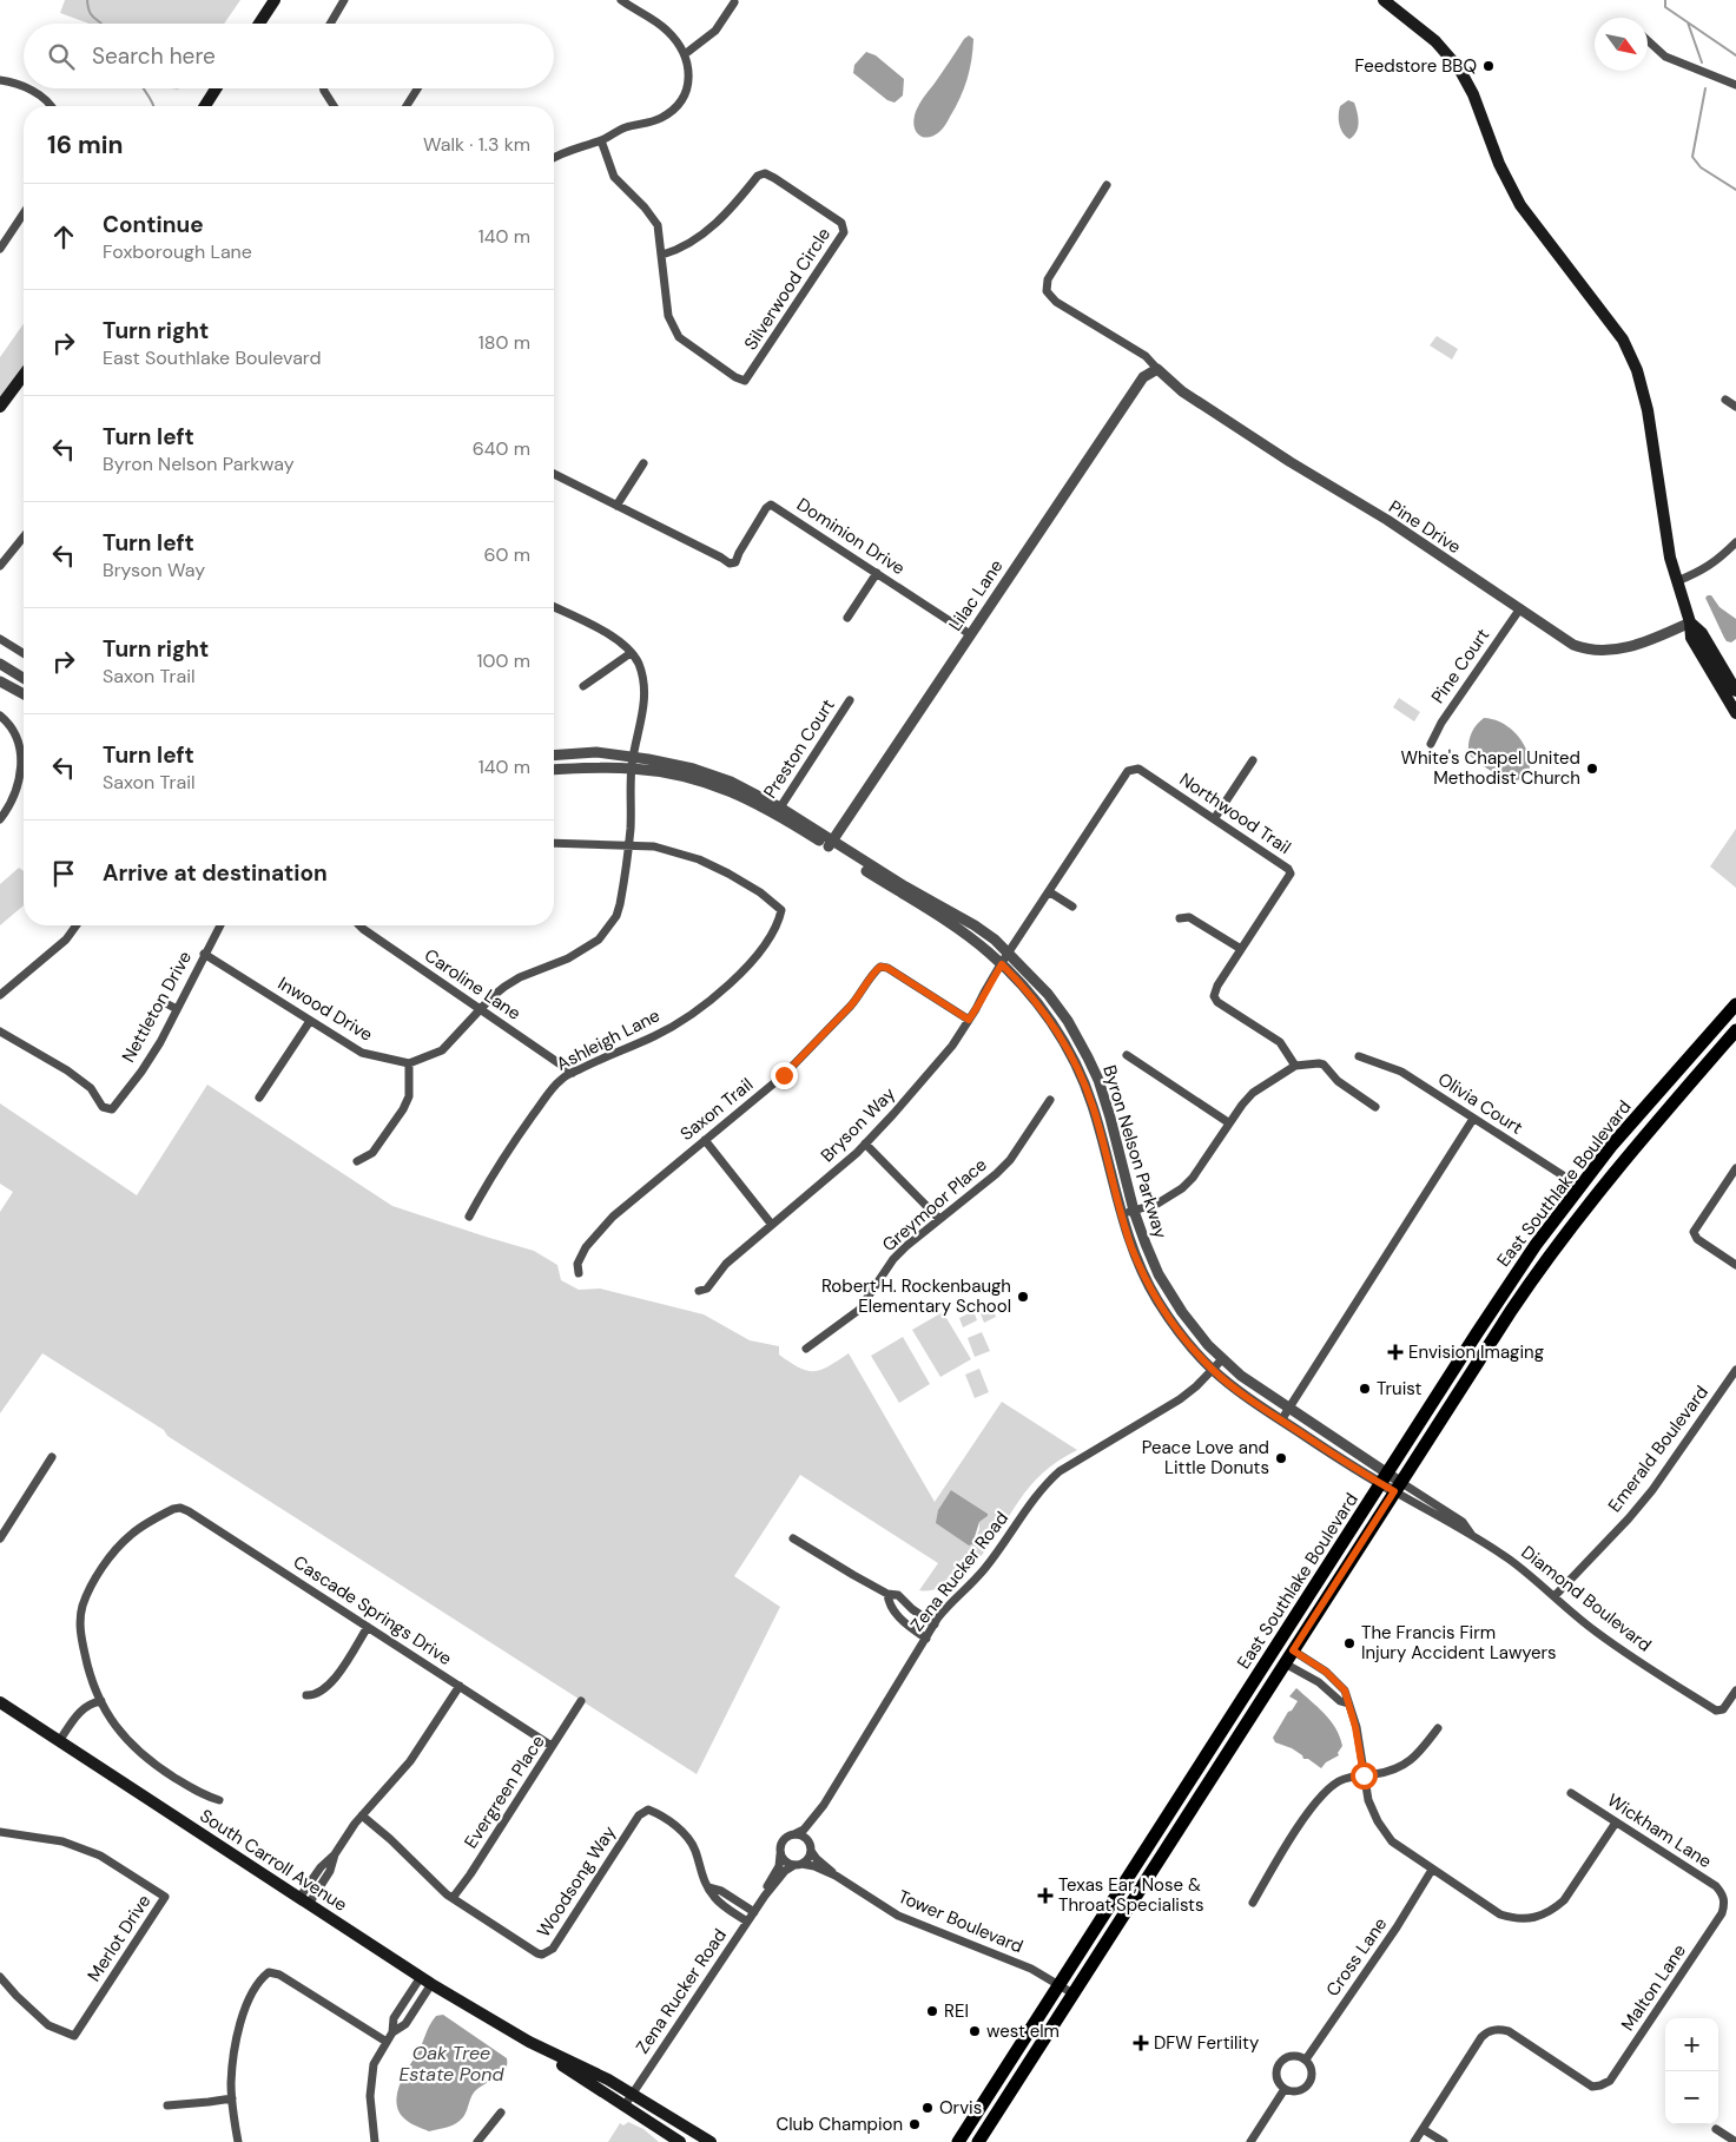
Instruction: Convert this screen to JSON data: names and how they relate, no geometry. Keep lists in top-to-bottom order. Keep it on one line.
{"streets":{"main road":["East Southlake Boulevard","South Carroll Avenue"],"street":["Silverwood Circle","Pine Drive","Dominion Drive","Lilac Lane","Pine Court","Preston Court","Northwood Trail","Caroline Lane","Nettleton Drive","Inwood Drive","Ashleigh Lane","Olivia Court","Saxon Trail","Bryson Way","Byron Nelson Parkway","Greymoor Place","Emerald Boulevard","Zena Rucker Road","Diamond Boulevard","Cascade Springs Drive","Evergreen Place","Wickham Lane","Woodsong Way","Tower Boulevard","Merlot Drive","Cross Lane","Malton Lane"]},"crossings":[["Pine Drive","Lilac Lane"],["Pine Drive","Pine Court"],["Dominion Drive","Lilac Lane"],["Lilac Lane","Byron Nelson Parkway"],["Preston Court","Byron Nelson Parkway"],["Northwood Trail","Bryson Way"],["Northwood Trail","Byron Nelson Parkway"],["Caroline Lane","Ashleigh Lane"],["Nettleton Drive","Inwood Drive"],["Olivia Court","East Southlake Boulevard"],["Saxon Trail","Bryson Way"],["Bryson Way","Byron Nelson Parkway"],["Byron Nelson Parkway","East Southlake Boulevard"],["Byron Nelson Parkway","Zena Rucker Road"],["Byron Nelson Parkway","Diamond Boulevard"],["East Southlake Boulevard","Diamond Boulevard"],["East Southlake Boulevard","Tower Boulevard"],["Emerald Boulevard","Diamond Boulevard"],["Zena Rucker Road","South Carroll Avenue"],["Zena Rucker Road","Woodsong Way"],["Zena Rucker Road","Tower Boulevard"],["Cascade Springs Drive","Evergreen Place"],["Evergreen Place","Woodsong Way"],["Wickham Lane","Malton Lane"]],"water":["Oak Tree Estate Pond"],"places":{"other":["Feedstore BBQ","White's Chapel United Methodist Church","Robert H. Rockenbaugh Elementary School","Truist","Peace Love and Little Donuts","The Francis Firm Injury Accident Lawyers","REI","west elm","Orvis","Club Champion"],"health":["Envision Imaging","Texas Ear, Nose & Throat Specialists","DFW Fertility"]},"north":"bottom right","page":{"search":"Search here","heading":["16 min","Walk · 1.3 km"],"list":[["Continue","Foxborough Lane","140 m"],["Turn right","East Southlake Boulevard","180 m"],["Turn left","Byron Nelson Parkway","640 m"],["Turn left","Bryson Way","60 m"],["Turn right","Saxon Trail","100 m"],["Turn left","Saxon Trail","140 m"],"Arrive at destination"],"map_buttons":["+","−"]}}
